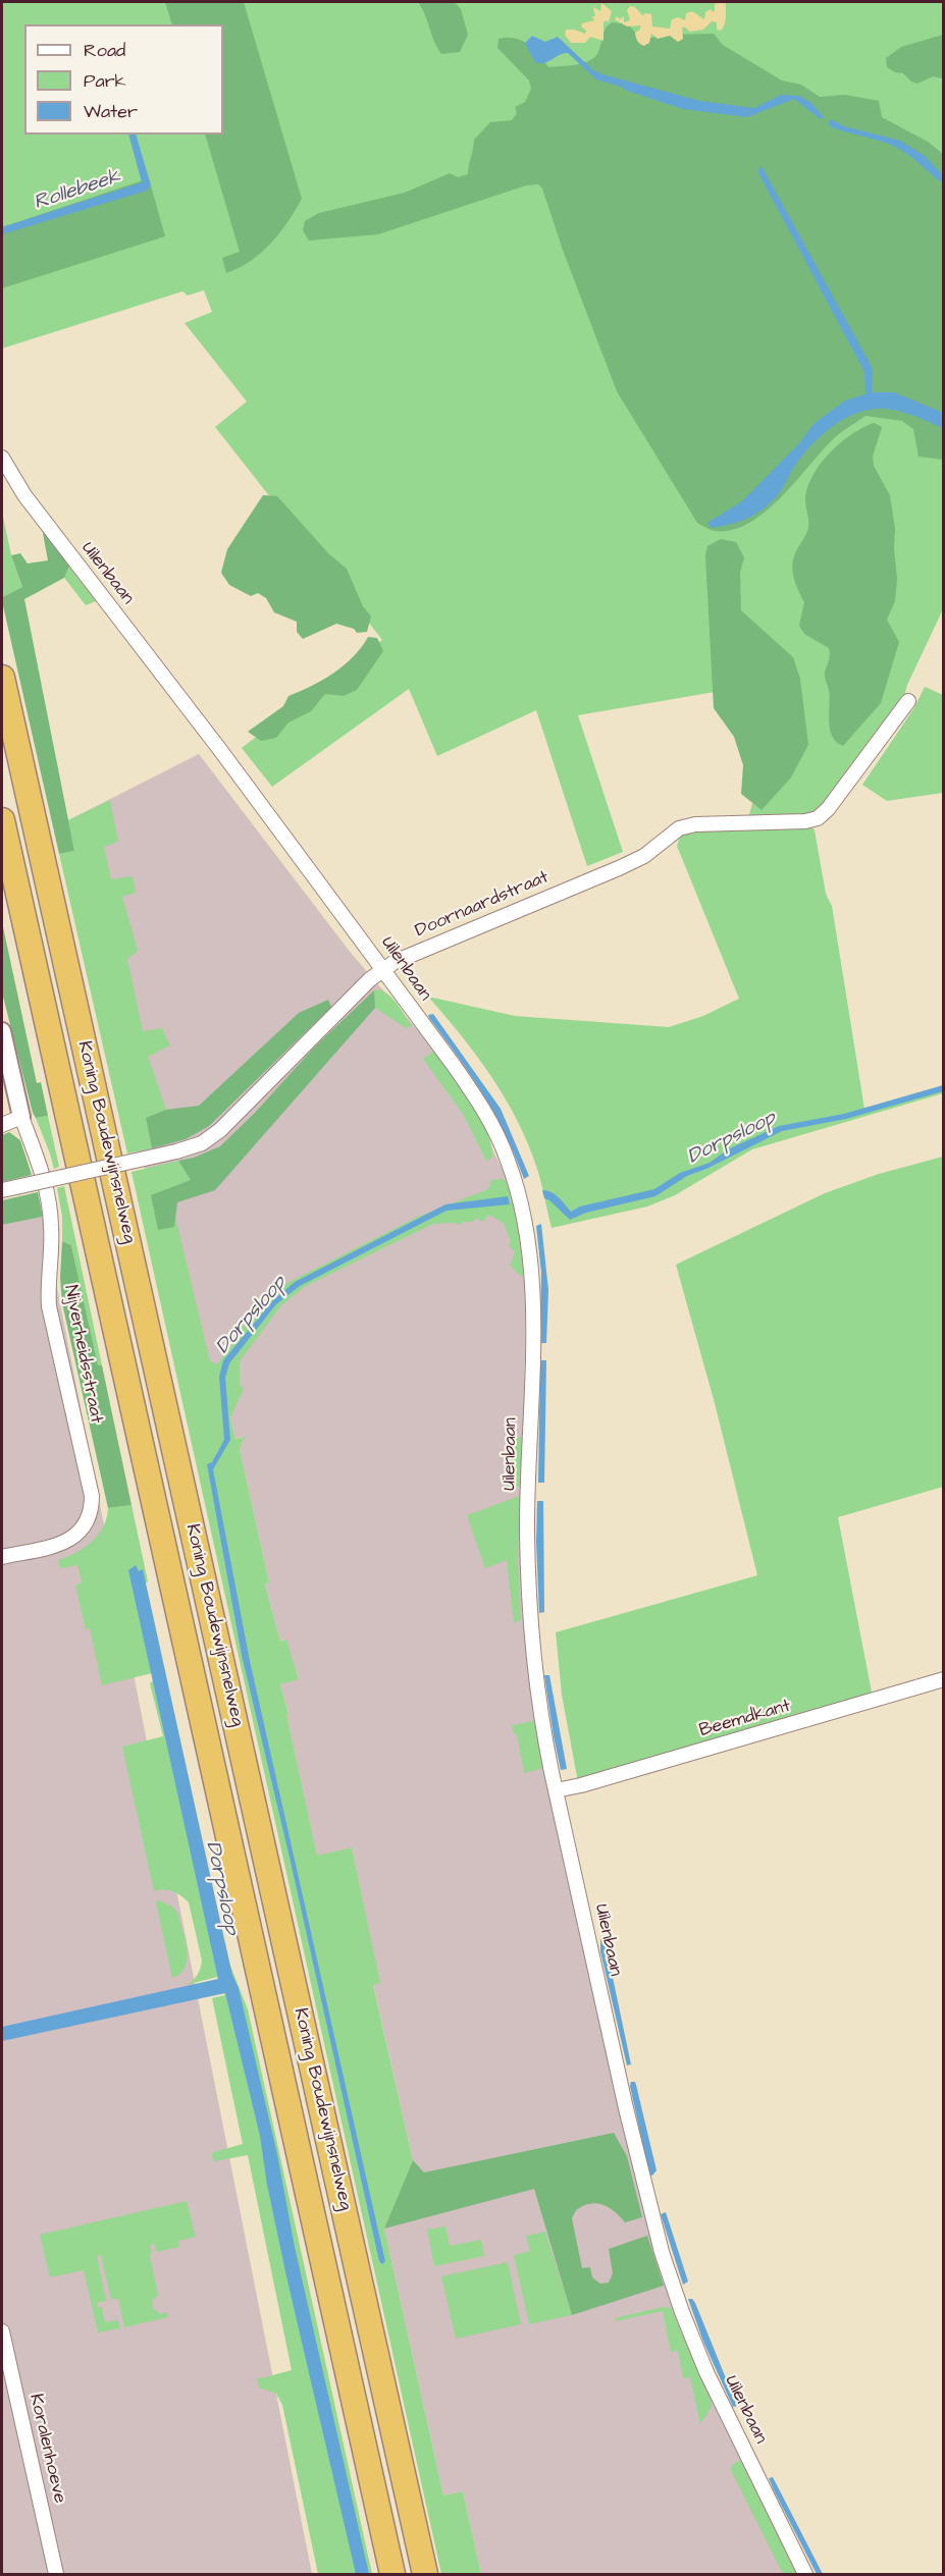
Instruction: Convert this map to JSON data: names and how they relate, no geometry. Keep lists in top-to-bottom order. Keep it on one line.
{"streets":{"highway":["Koning Boudewijnsnelweg"],"street":["Uilenbaan","Doornaardstraat","Nijverheidsstraat","Beemdkant","Koralenhoeve"]},"crossings":[["Uilenbaan","Doornaardstraat"],["Uilenbaan","Beemdkant"]],"water":["Rollebeek","Dorpsloop"],"legend":["Road","Park","Water"]}
